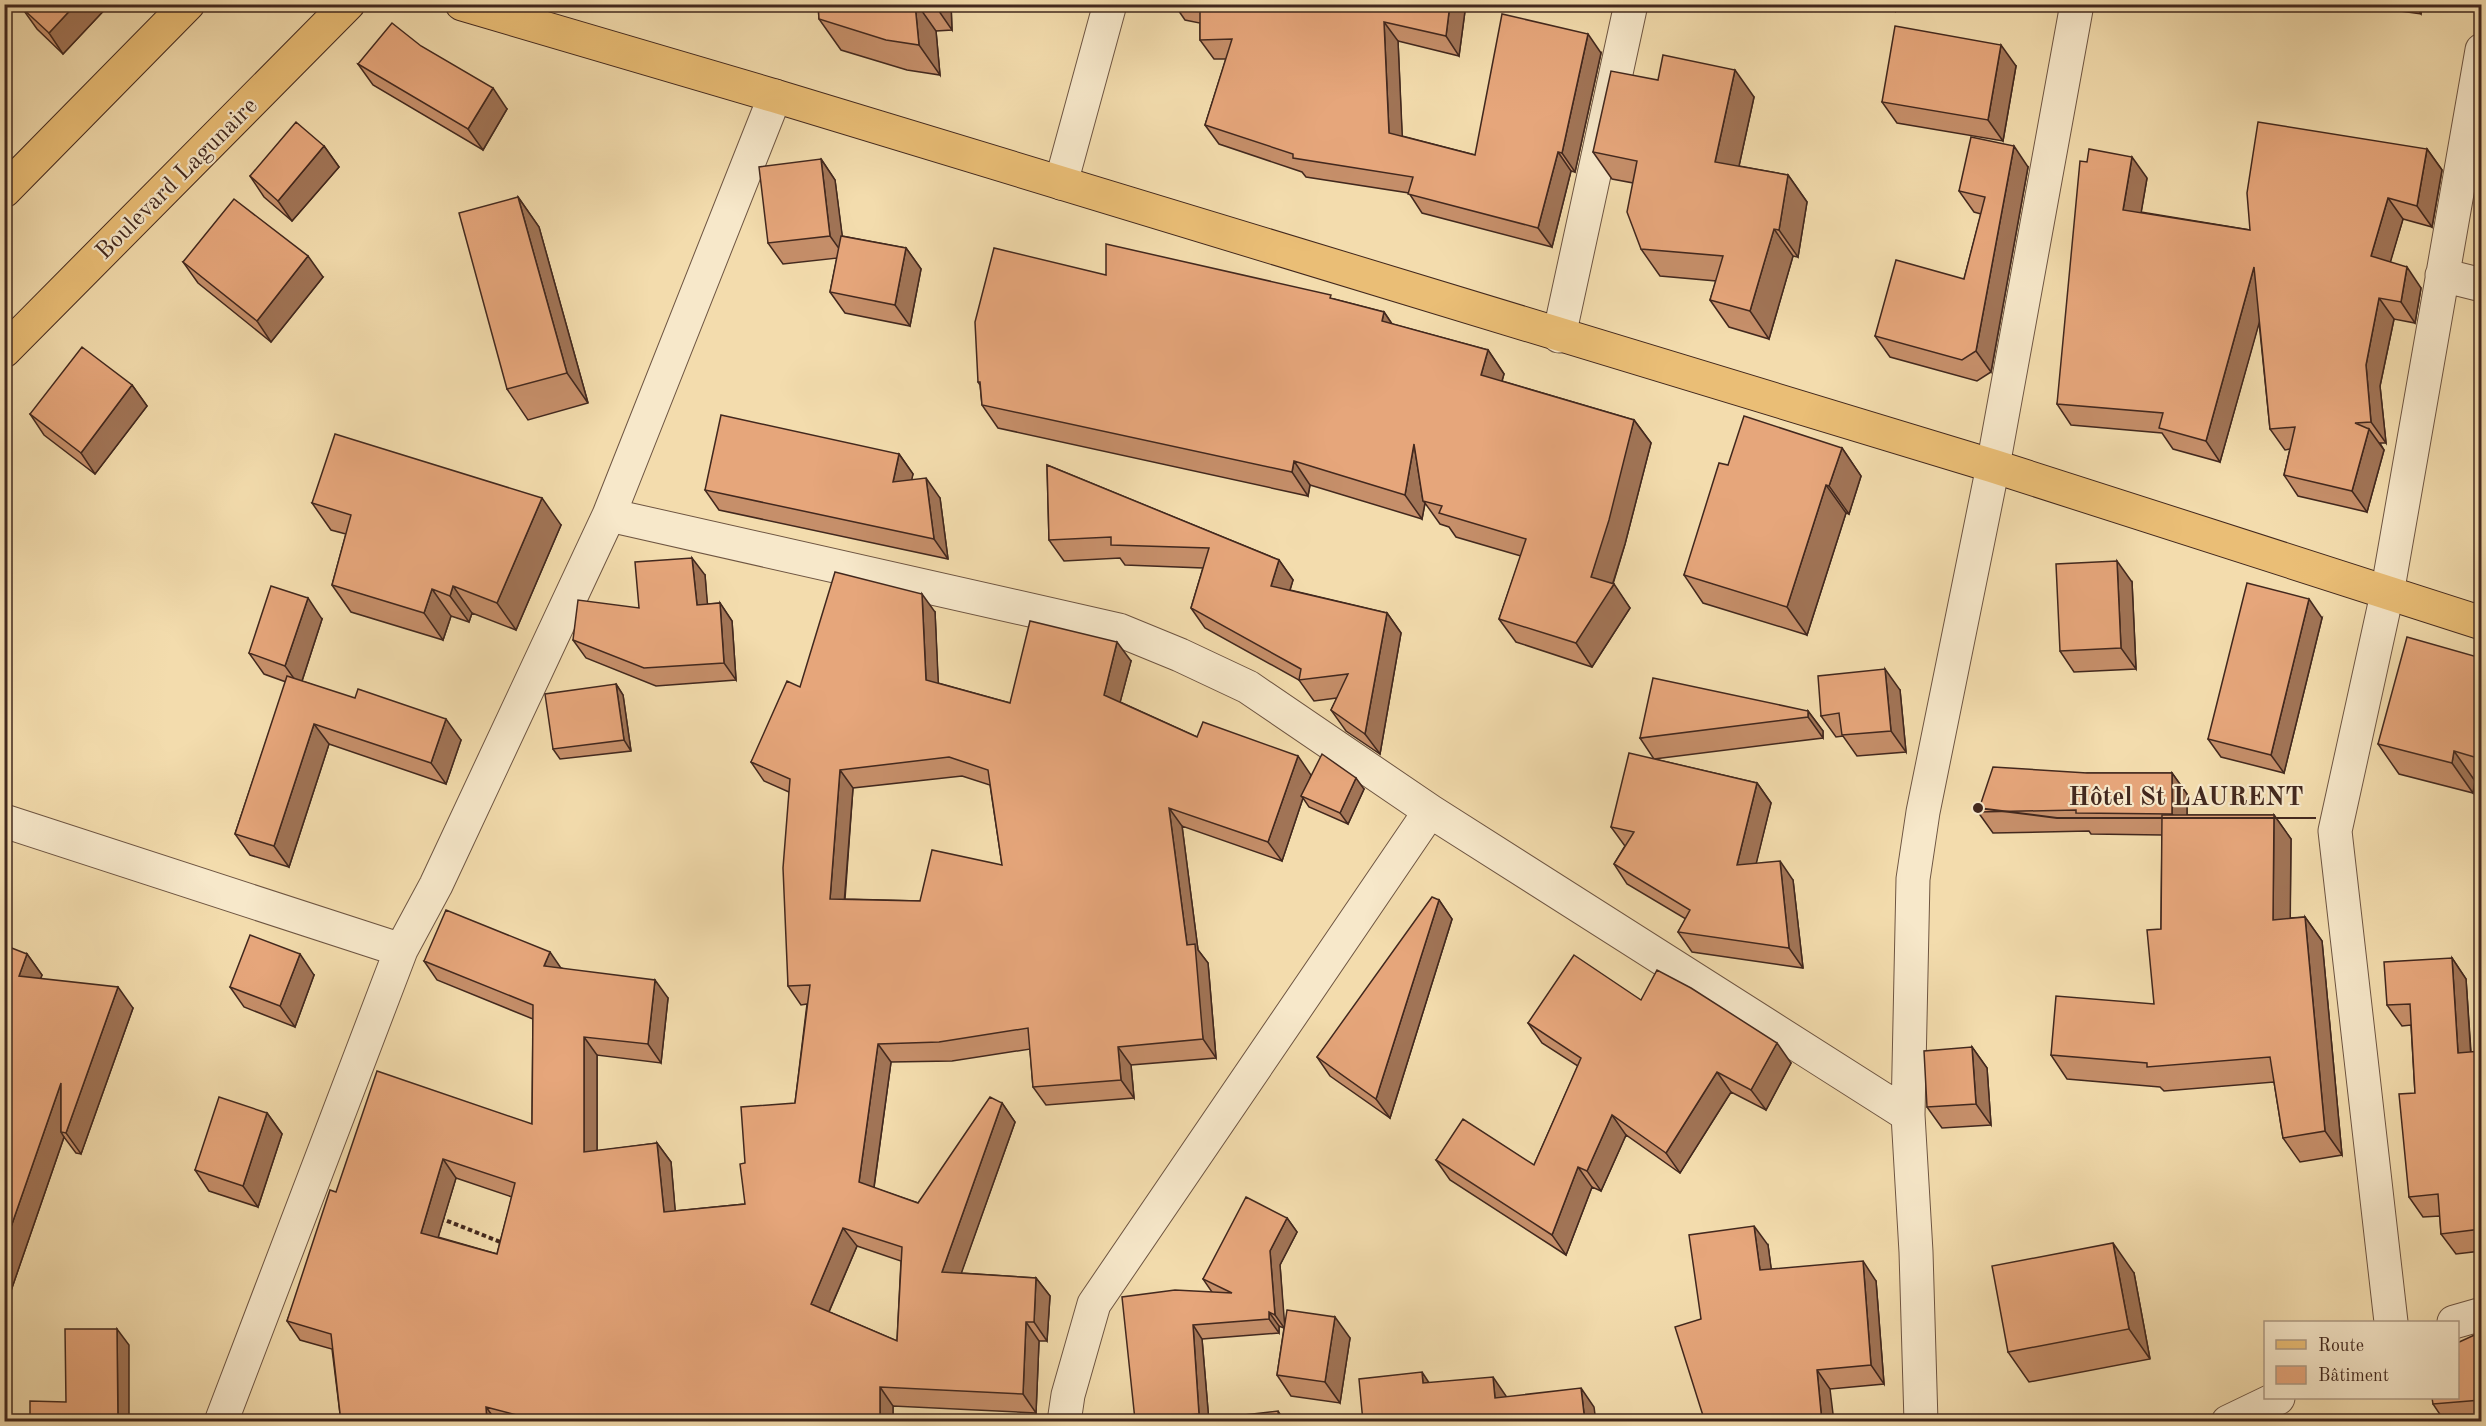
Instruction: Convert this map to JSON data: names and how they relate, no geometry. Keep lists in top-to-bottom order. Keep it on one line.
{"streets":{"main road":["Boulevard Lagunaire"]},"places":["Hôtel St LAURENT"],"legend":["Route","Bâtiment"]}
